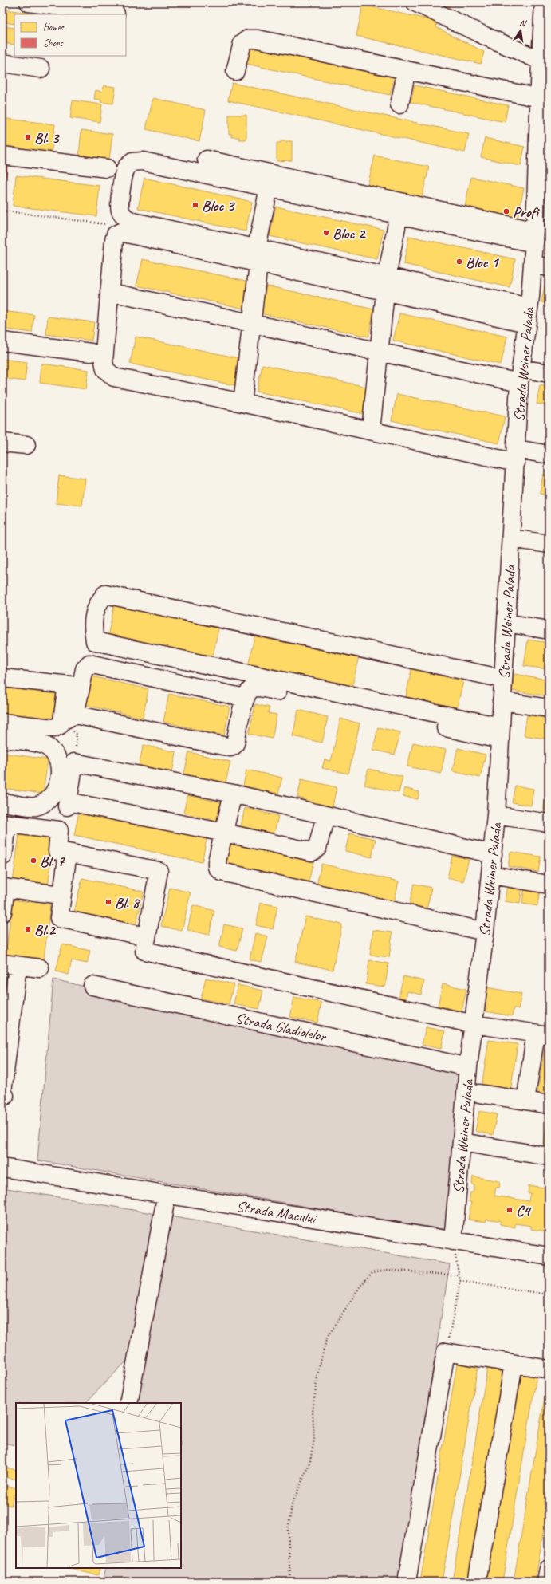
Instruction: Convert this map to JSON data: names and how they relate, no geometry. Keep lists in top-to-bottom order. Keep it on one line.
{"streets":{"street":["Strada Weiner Palada","Strada Gladiolelor","Strada Macului"]},"crossings":[["Strada Weiner Palada","Strada Gladiolelor"],["Strada Weiner Palada","Strada Macului"]],"places":["Bl. 3","Bloc 3","Profi","Bloc 2","Bloc 1","Bl. 7","Bl. 8","Bl.2","C4"],"legend":["Homes","Shops"],"north":"top"}
